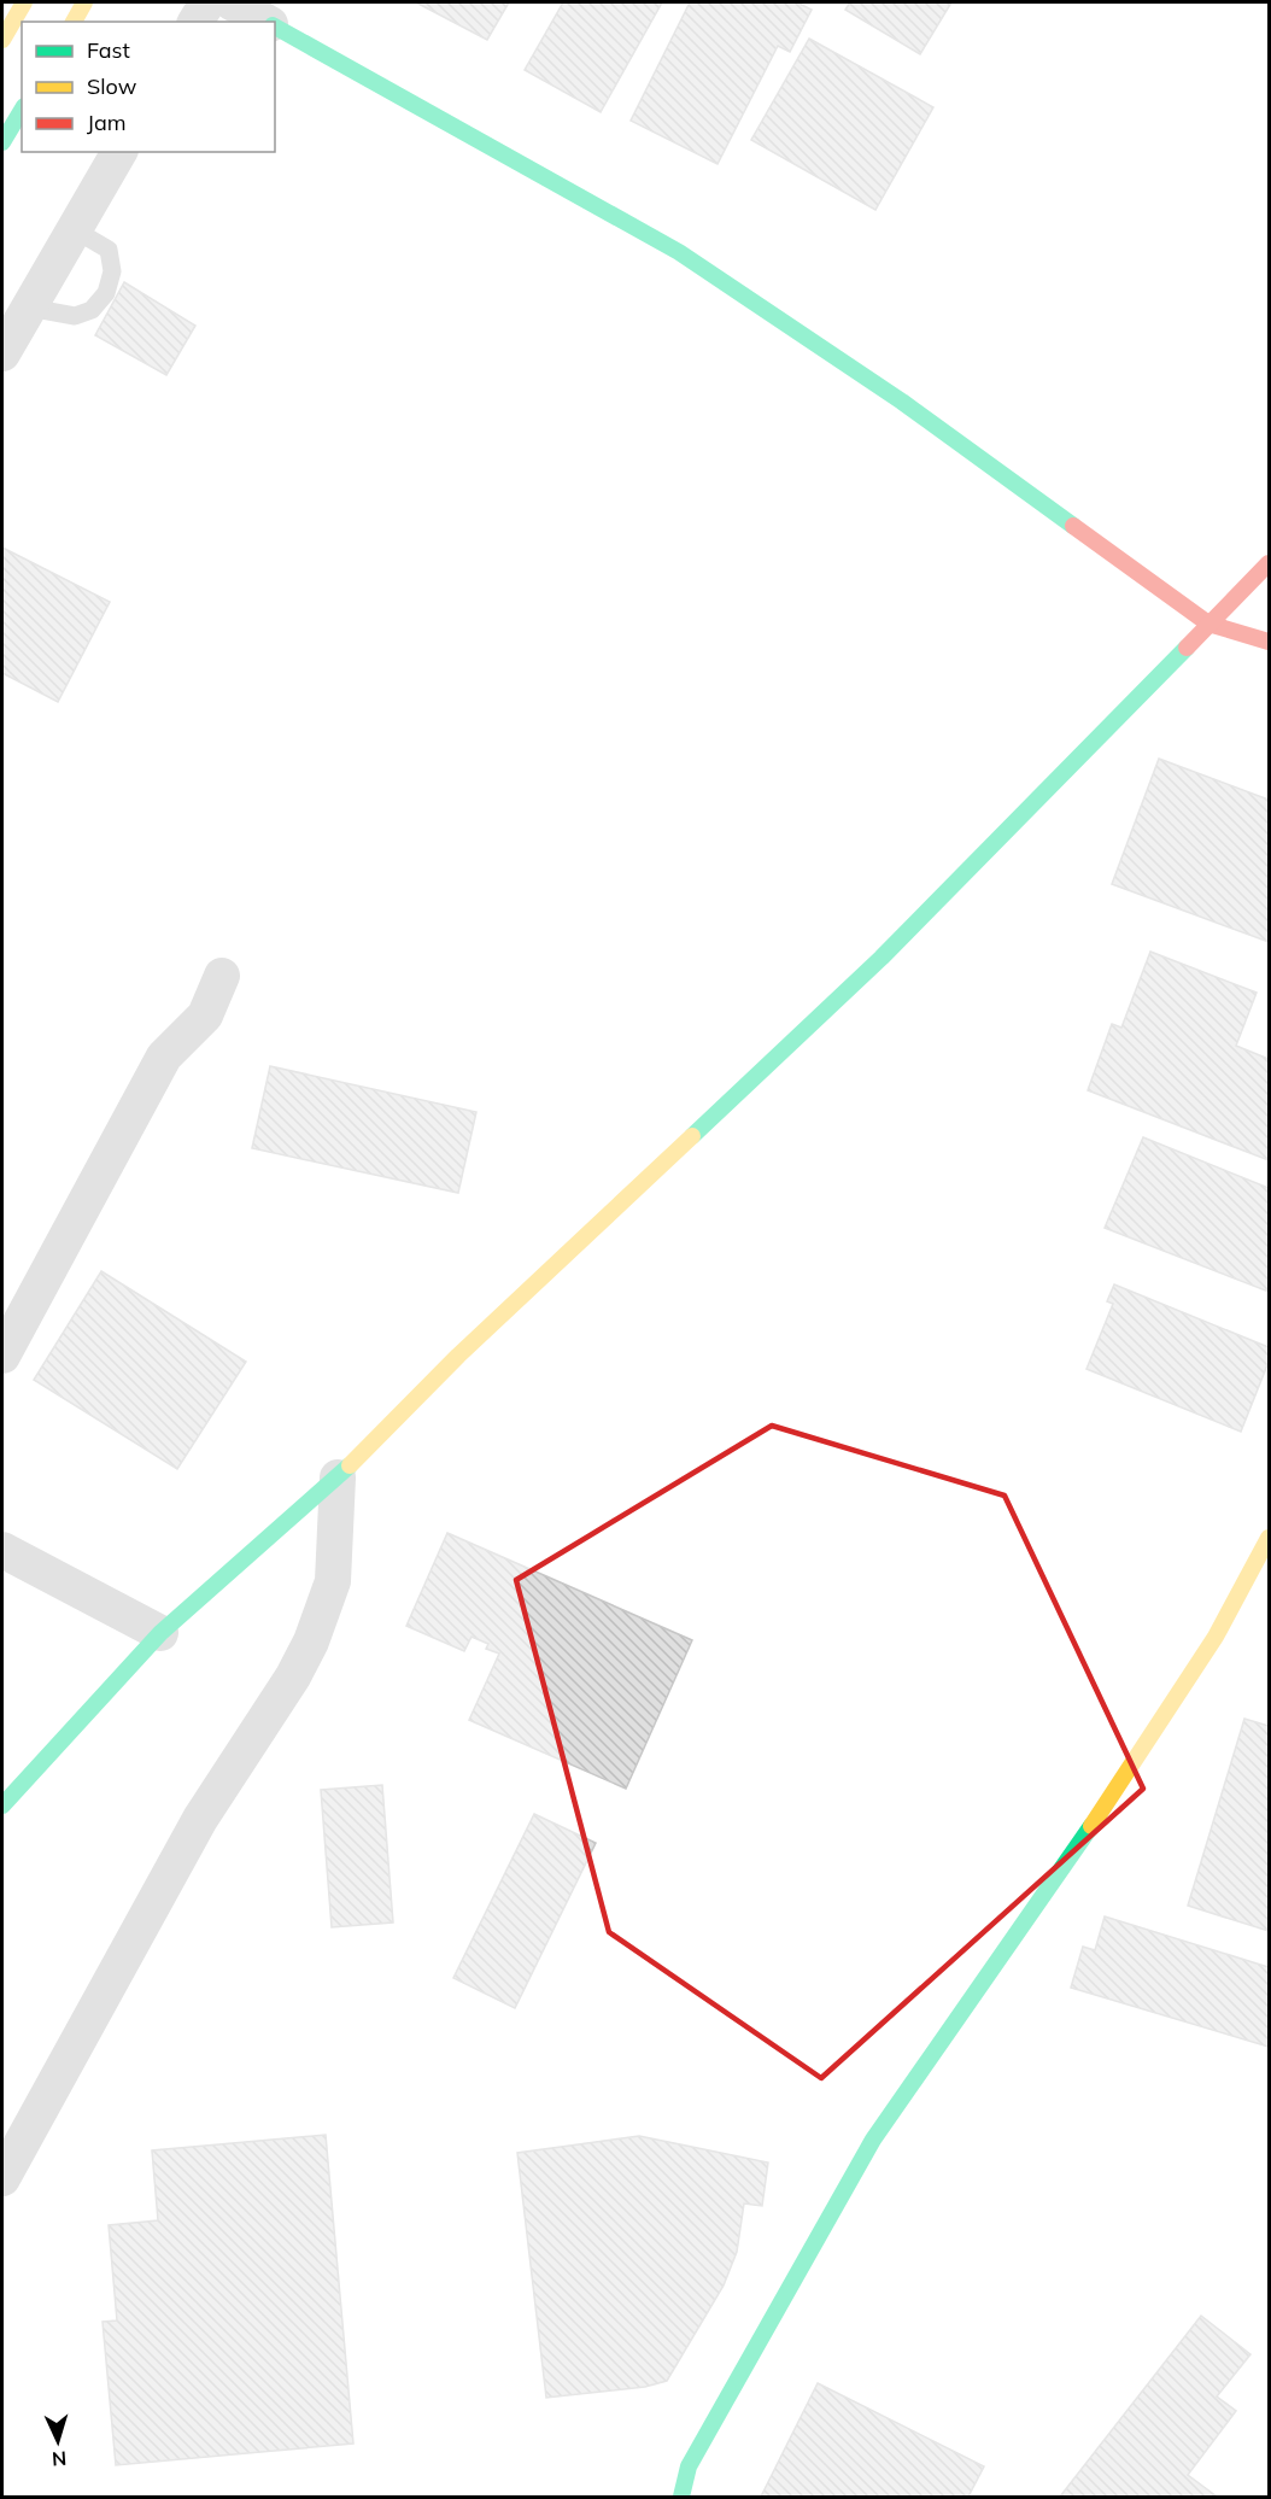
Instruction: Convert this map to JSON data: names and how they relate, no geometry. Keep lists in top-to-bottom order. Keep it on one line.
{"legend":["Fast","Slow","Jam"],"north":"bottom"}
